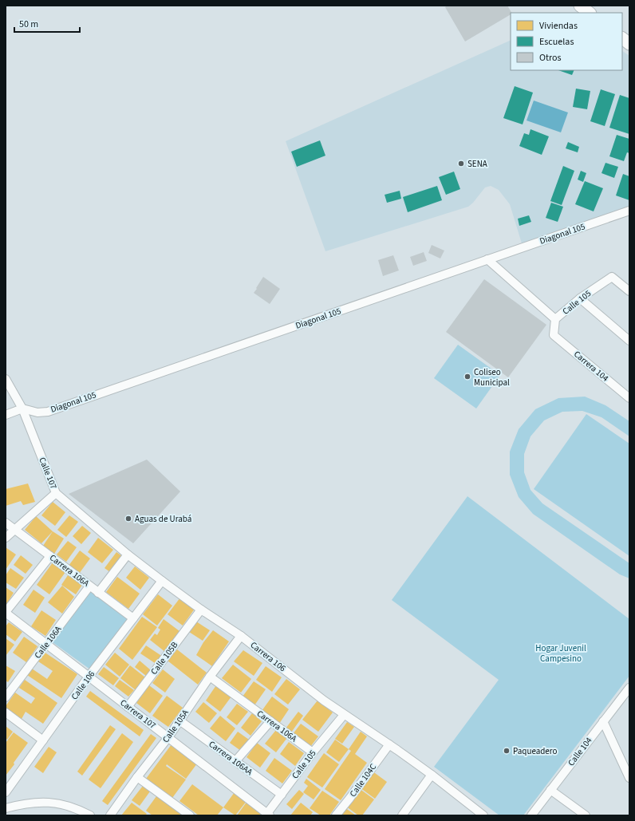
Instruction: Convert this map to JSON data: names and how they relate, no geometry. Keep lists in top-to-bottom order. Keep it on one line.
{"streets":{"street":["Diagonal 105","Calle 105","Carrera 104","Calle 107","Carrera 106A","Calle 106A","Carrera 106","Calle 105B","Calle 106","Carrera 107","Calle 105A","Calle 104","Carrera 106AA","Calle 104C"]},"crossings":[["Diagonal 105","Calle 107"],["Calle 105","Carrera 104"],["Calle 105","Carrera 106A"],["Calle 105","Carrera 106"],["Calle 105","Carrera 107"],["Calle 105","Carrera 106AA"],["Calle 107","Carrera 106A"],["Calle 107","Carrera 106"],["Carrera 106A","Calle 106A"],["Carrera 106A","Calle 106"],["Carrera 106A","Calle 105A"],["Calle 106A","Carrera 107"],["Carrera 106","Calle 105B"],["Carrera 106","Calle 106"],["Carrera 106","Calle 105A"],["Carrera 106","Calle 104C"],["Calle 105B","Carrera 107"],["Calle 106","Carrera 107"],["Carrera 107","Calle 105A"],["Calle 105A","Carrera 106AA"]],"parks":["Hogar Juvenil Campesino"],"places":["SENA","Coliseo Municipal","Aguas de Urabá","Paqueadero"],"legend":["Viviendas","Escuelas","Otros"],"scale_bar":"50 m"}
